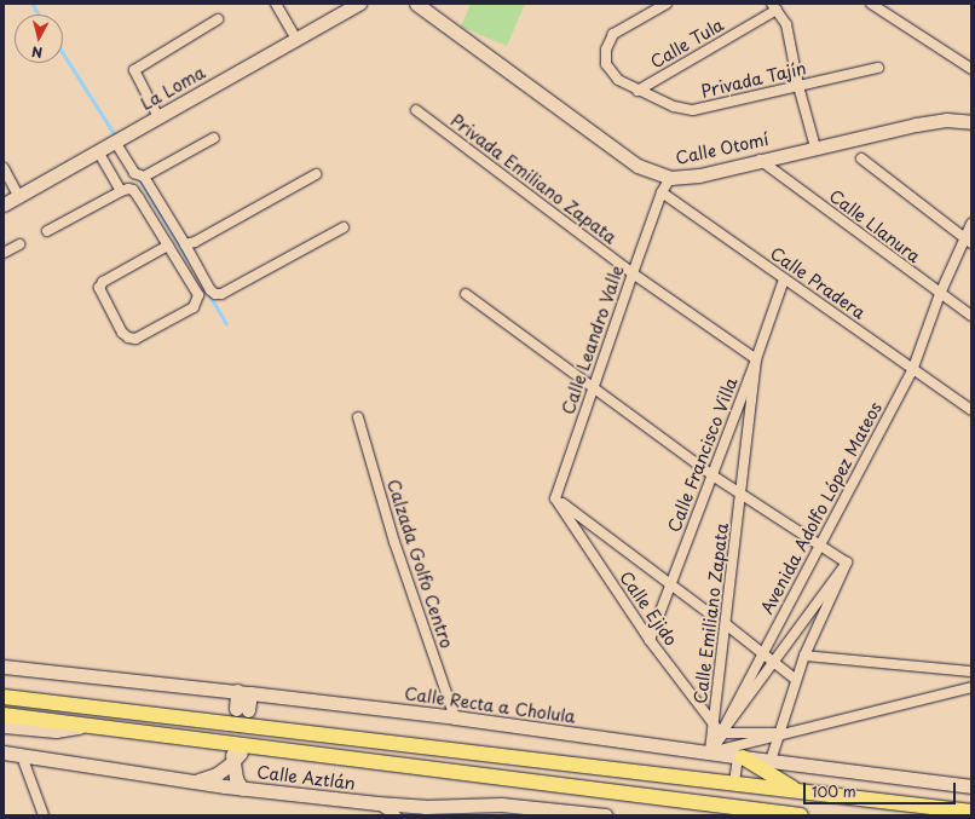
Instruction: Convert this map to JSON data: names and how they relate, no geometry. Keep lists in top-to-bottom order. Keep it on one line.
{"streets":{"main road":["La Loma","Calle Otomí","Calle Recta a Cholula","Calle Aztlán"],"street":["Calle Tula","Privada Tajín","Privada Emiliano Zapata","Calle Llanura","Calle Pradera","Calle Leandro Valle","Calle Francisco Villa","Avenida Adolfo López Mateos","Calzada Golfo Centro","Calle Ejido","Calle Emiliano Zapata"]},"crossings":[["Calle Tula","Privada Tajín"],["Calle Otomí","Calle Llanura"],["Privada Emiliano Zapata","Calle Leandro Valle"],["Calle Llanura","Avenida Adolfo López Mateos"],["Calle Pradera","Calle Leandro Valle"],["Calle Pradera","Calle Francisco Villa"],["Calle Pradera","Avenida Adolfo López Mateos"],["Calle Leandro Valle","Calle Ejido"],["Calle Francisco Villa","Calle Ejido"],["Calle Francisco Villa","Calle Emiliano Zapata"],["Avenida Adolfo López Mateos","Calle Ejido"],["Avenida Adolfo López Mateos","Calle Emiliano Zapata"],["Avenida Adolfo López Mateos","Calle Recta a Cholula"],["Calzada Golfo Centro","Calle Recta a Cholula"],["Calle Ejido","Calle Emiliano Zapata"],["Calle Ejido","Calle Recta a Cholula"],["Calle Emiliano Zapata","Calle Recta a Cholula"]],"scale_bar":"100 m","north":"bottom"}
